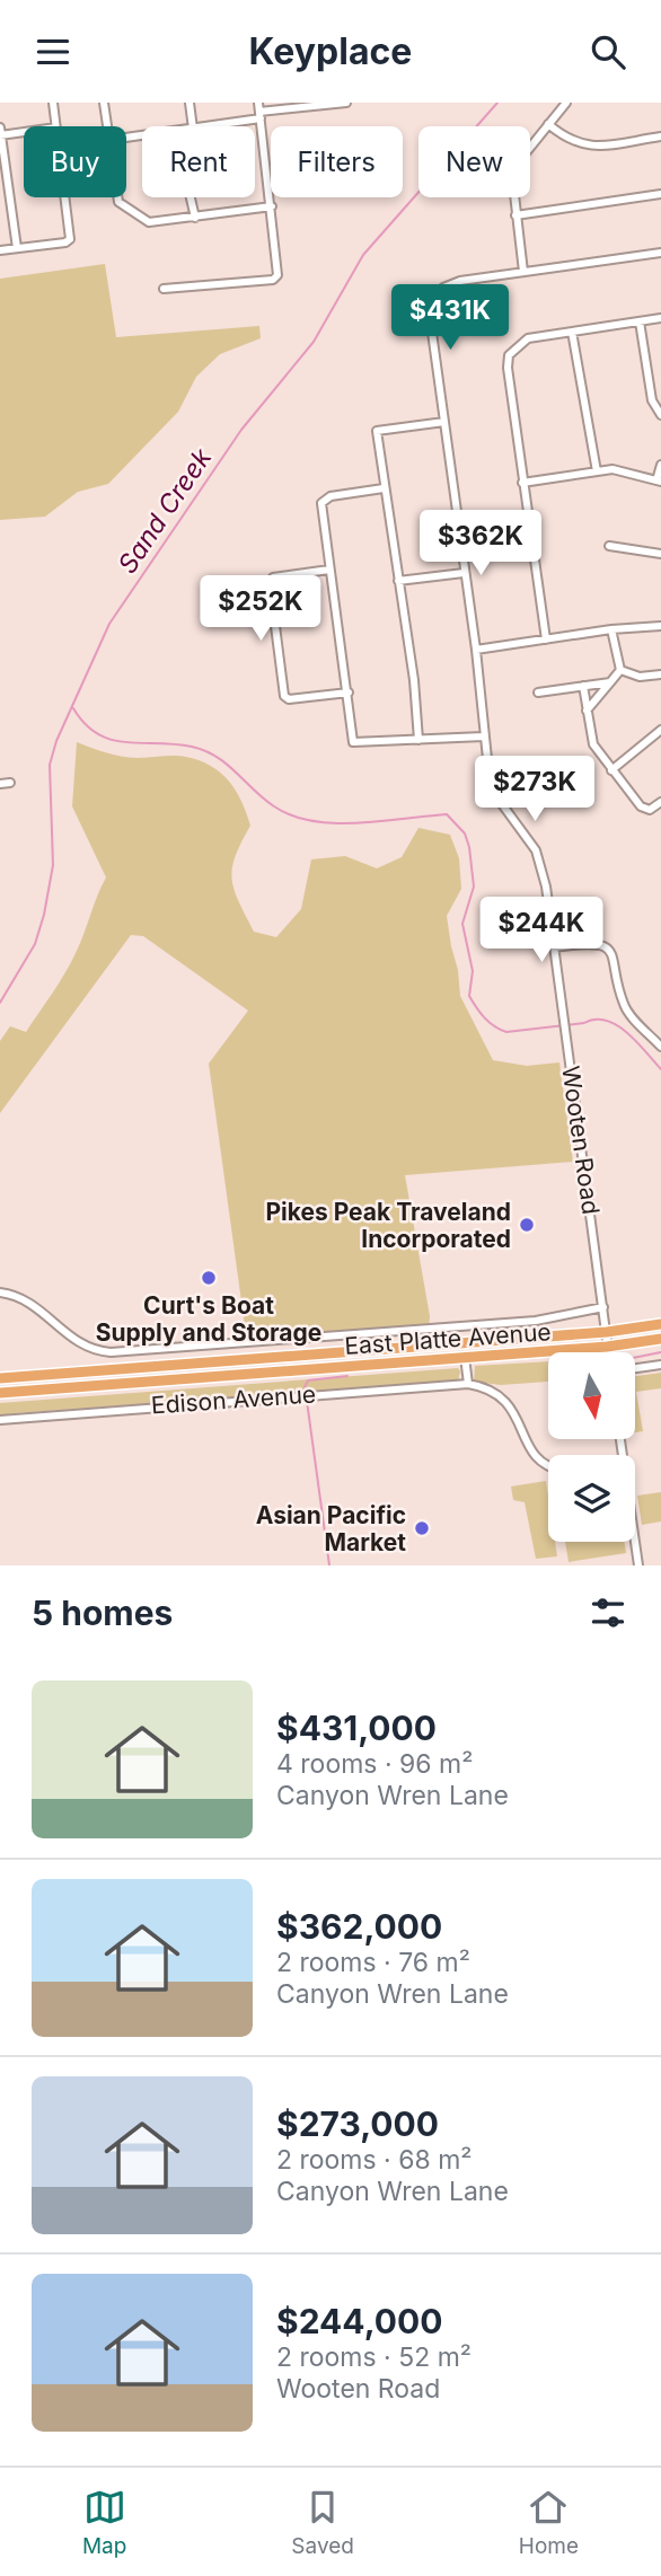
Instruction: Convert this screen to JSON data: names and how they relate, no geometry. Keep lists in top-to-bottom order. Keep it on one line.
{"streets":{"highway":["East Platte Avenue"],"street":["Wooten Road","Edison Avenue"]},"crossings":[["Wooten Road","East Platte Avenue"]],"water":["Sand Creek"],"places":["Pikes Peak Traveland Incorporated","Curt's Boat Supply and Storage","Asian Pacific Market"],"north":"bottom","page":{"header":"Keyplace","chip":["Buy","Rent","Filters","New"],"price":["$431K","$362K","$252K","$273K","$244K"],"heading":"5 homes","list":[{"name":"$431,000","note":"4 rooms · 96 m² · Canyon Wren Lane"},{"name":"$362,000","note":"2 rooms · 76 m² · Canyon Wren Lane"},{"name":"$273,000","note":"2 rooms · 68 m² · Canyon Wren Lane"},{"name":"$244,000","note":"2 rooms · 52 m² · Wooten Road"}],"tabs":["Map","Saved","Home"]}}
